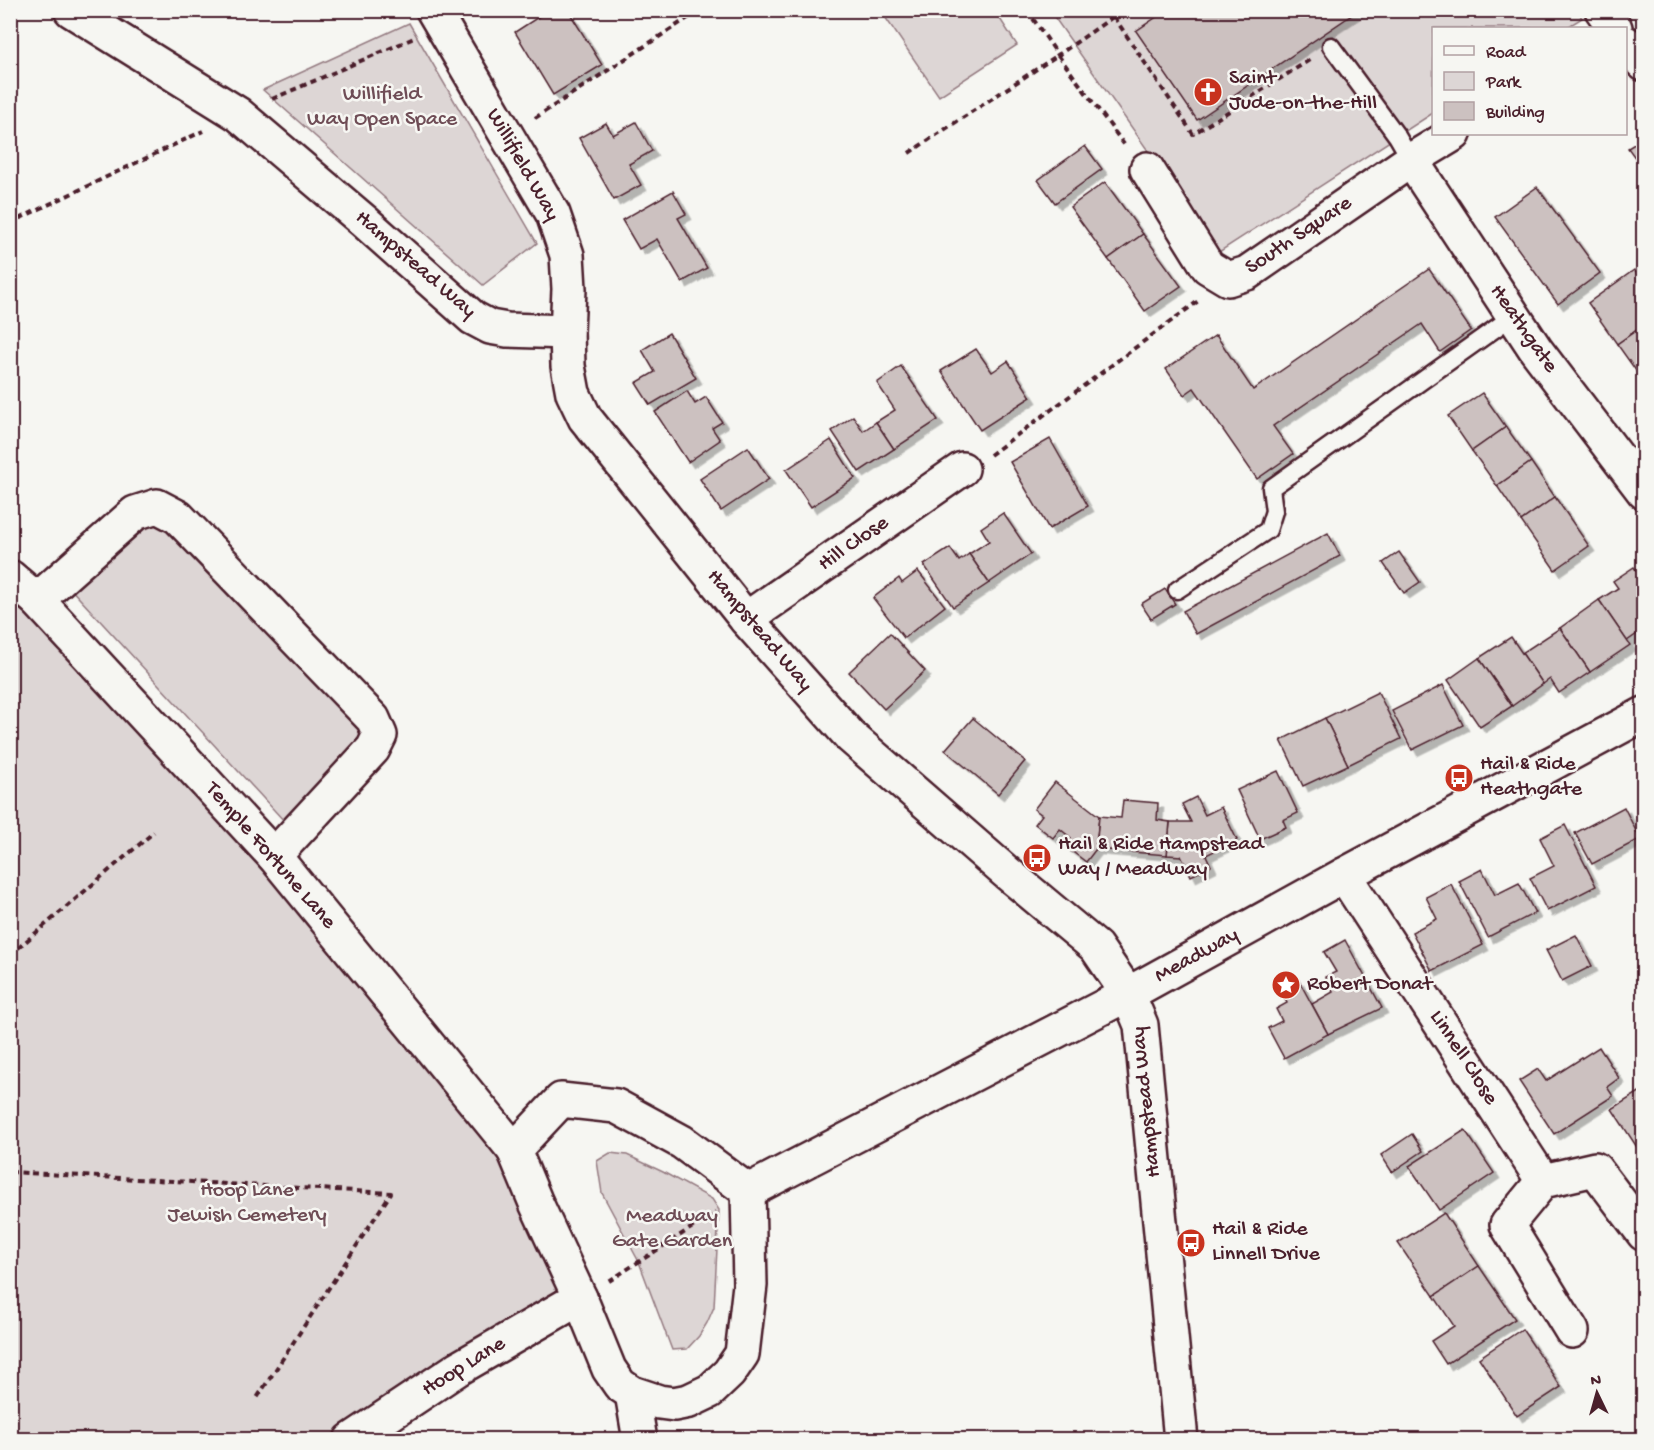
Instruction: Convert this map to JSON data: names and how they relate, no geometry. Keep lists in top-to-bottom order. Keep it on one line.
{"streets":{"street":["Willifield Way","South Square","Hampstead Way","Heathgate","Hill Close","Temple Fortune Lane","Meadway","Linnell Close","Hoop Lane"]},"crossings":[["Willifield Way","Hampstead Way"],["South Square","Heathgate"],["Hampstead Way","Hill Close"],["Hampstead Way","Meadway"],["Temple Fortune Lane","Hoop Lane"],["Meadway","Linnell Close"]],"parks":["Willifield Way Open Space","Hoop Lane Jewish Cemetery","Meadway Gate Garden"],"places":{"church":["Saint Jude-on-the-Hill"],"bus stop":["Hail & Ride Heathgate","Hail & Ride Hampstead Way / Meadway","Hail & Ride Linnell Drive"],"place":["Robert Donat"]},"legend":["Road","Park","Building"],"north":"top"}
